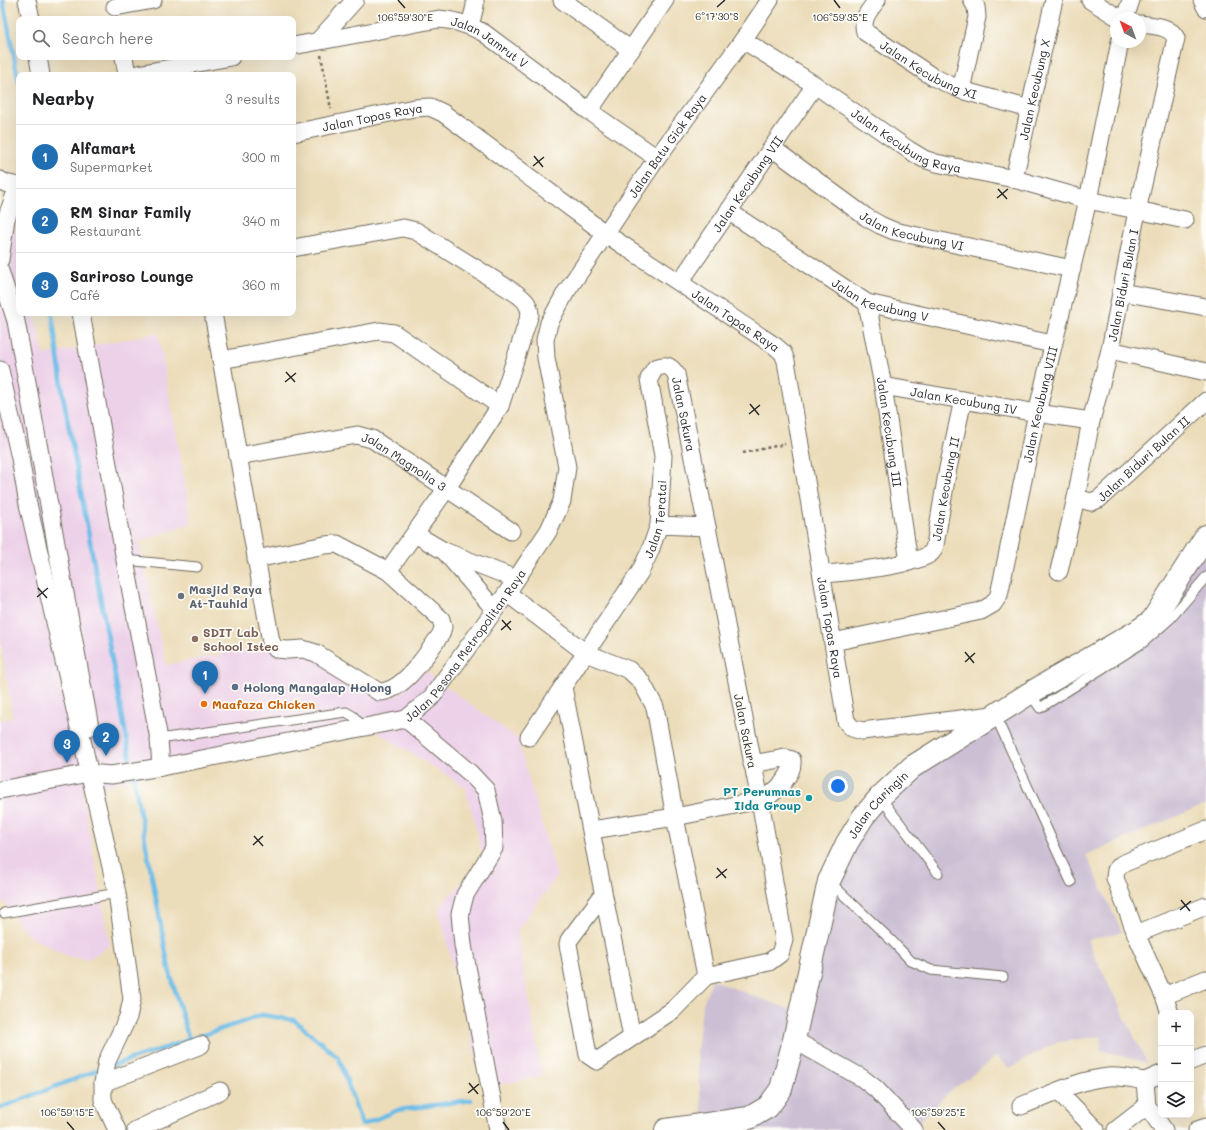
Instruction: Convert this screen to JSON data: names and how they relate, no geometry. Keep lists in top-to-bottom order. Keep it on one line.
{"streets":{"main road":["Jalan Caringin"],"street":["Jalan Jamrut V","Jalan Kecubung XI","Jalan Kecubung X","Jalan Topas Raya","Jalan Kecubung Raya","Jalan Batu Giok Raya","Jalan Kecubung VII","Jalan Kecubung VI","Jalan Biduri Bulan I","Jalan Kecubung V","Jalan Kecubung IV","Jalan Kecubung VIII","Jalan Sakura","Jalan Kecubung III","Jalan Biduri Bulan II","Jalan Magnolia 3","Jalan Kecubung II","Jalan Teratai","Jalan Pesona Metropolitan Raya"]},"crossings":[["Jalan Jamrut V","Jalan Batu Giok Raya"],["Jalan Kecubung XI","Jalan Kecubung X"],["Jalan Kecubung X","Jalan Kecubung Raya"],["Jalan Topas Raya","Jalan Batu Giok Raya"],["Jalan Topas Raya","Jalan Kecubung VII"],["Jalan Topas Raya","Jalan Kecubung VIII"],["Jalan Topas Raya","Jalan Caringin"],["Jalan Kecubung Raya","Jalan Batu Giok Raya"],["Jalan Kecubung Raya","Jalan Kecubung VII"],["Jalan Kecubung Raya","Jalan Biduri Bulan I"],["Jalan Kecubung Raya","Jalan Kecubung VIII"],["Jalan Batu Giok Raya","Jalan Pesona Metropolitan Raya"],["Jalan Kecubung VII","Jalan Kecubung VI"],["Jalan Kecubung VII","Jalan Kecubung V"],["Jalan Kecubung VI","Jalan Kecubung VIII"],["Jalan Biduri Bulan I","Jalan Kecubung IV"],["Jalan Biduri Bulan I","Jalan Biduri Bulan II"],["Jalan Kecubung V","Jalan Kecubung VIII"],["Jalan Kecubung V","Jalan Kecubung III"],["Jalan Kecubung IV","Jalan Kecubung VIII"],["Jalan Kecubung IV","Jalan Kecubung III"],["Jalan Kecubung IV","Jalan Kecubung II"],["Jalan Sakura","Jalan Teratai"],["Jalan Kecubung III","Jalan Kecubung II"]],"places":["Masjid Raya At-Tauhid","SDIT Lab School Istec","Holong Mangalap Holong","Maafaza Chicken","PT Perumnas Iida Group"],"north":"top left","page":{"search":"Search here","heading":["Nearby","3 results"],"list":[{"mark":"1","name":"Alfamart","note":"Supermarket","value":"300 m"},{"mark":"2","name":"RM Sinar Family","note":"Restaurant","value":"340 m"},{"mark":"3","name":"Sariroso Lounge","note":"Café","value":"360 m"}],"pins":["1","2","3"],"map_buttons":["+","−"]},"coordinates":["6°17'30\"S","106°59'30\"E","106°59'35\"E","106°59'15\"E","106°59'20\"E","106°59'25\"E"]}
